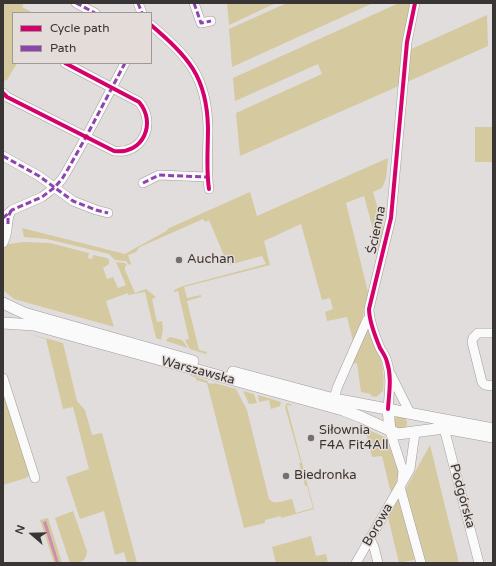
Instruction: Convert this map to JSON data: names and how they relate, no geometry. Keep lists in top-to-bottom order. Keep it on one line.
{"streets":{"main road":["Warszawska"],"street":["Ścienna","Podgórska","Borowa"]},"crossings":[["Ścienna","Warszawska"],["Warszawska","Borowa"]],"places":["Auchan","Siłownia F4A Fit4All","Biedronka"],"legend":["Cycle path","Path"],"north":"left"}
